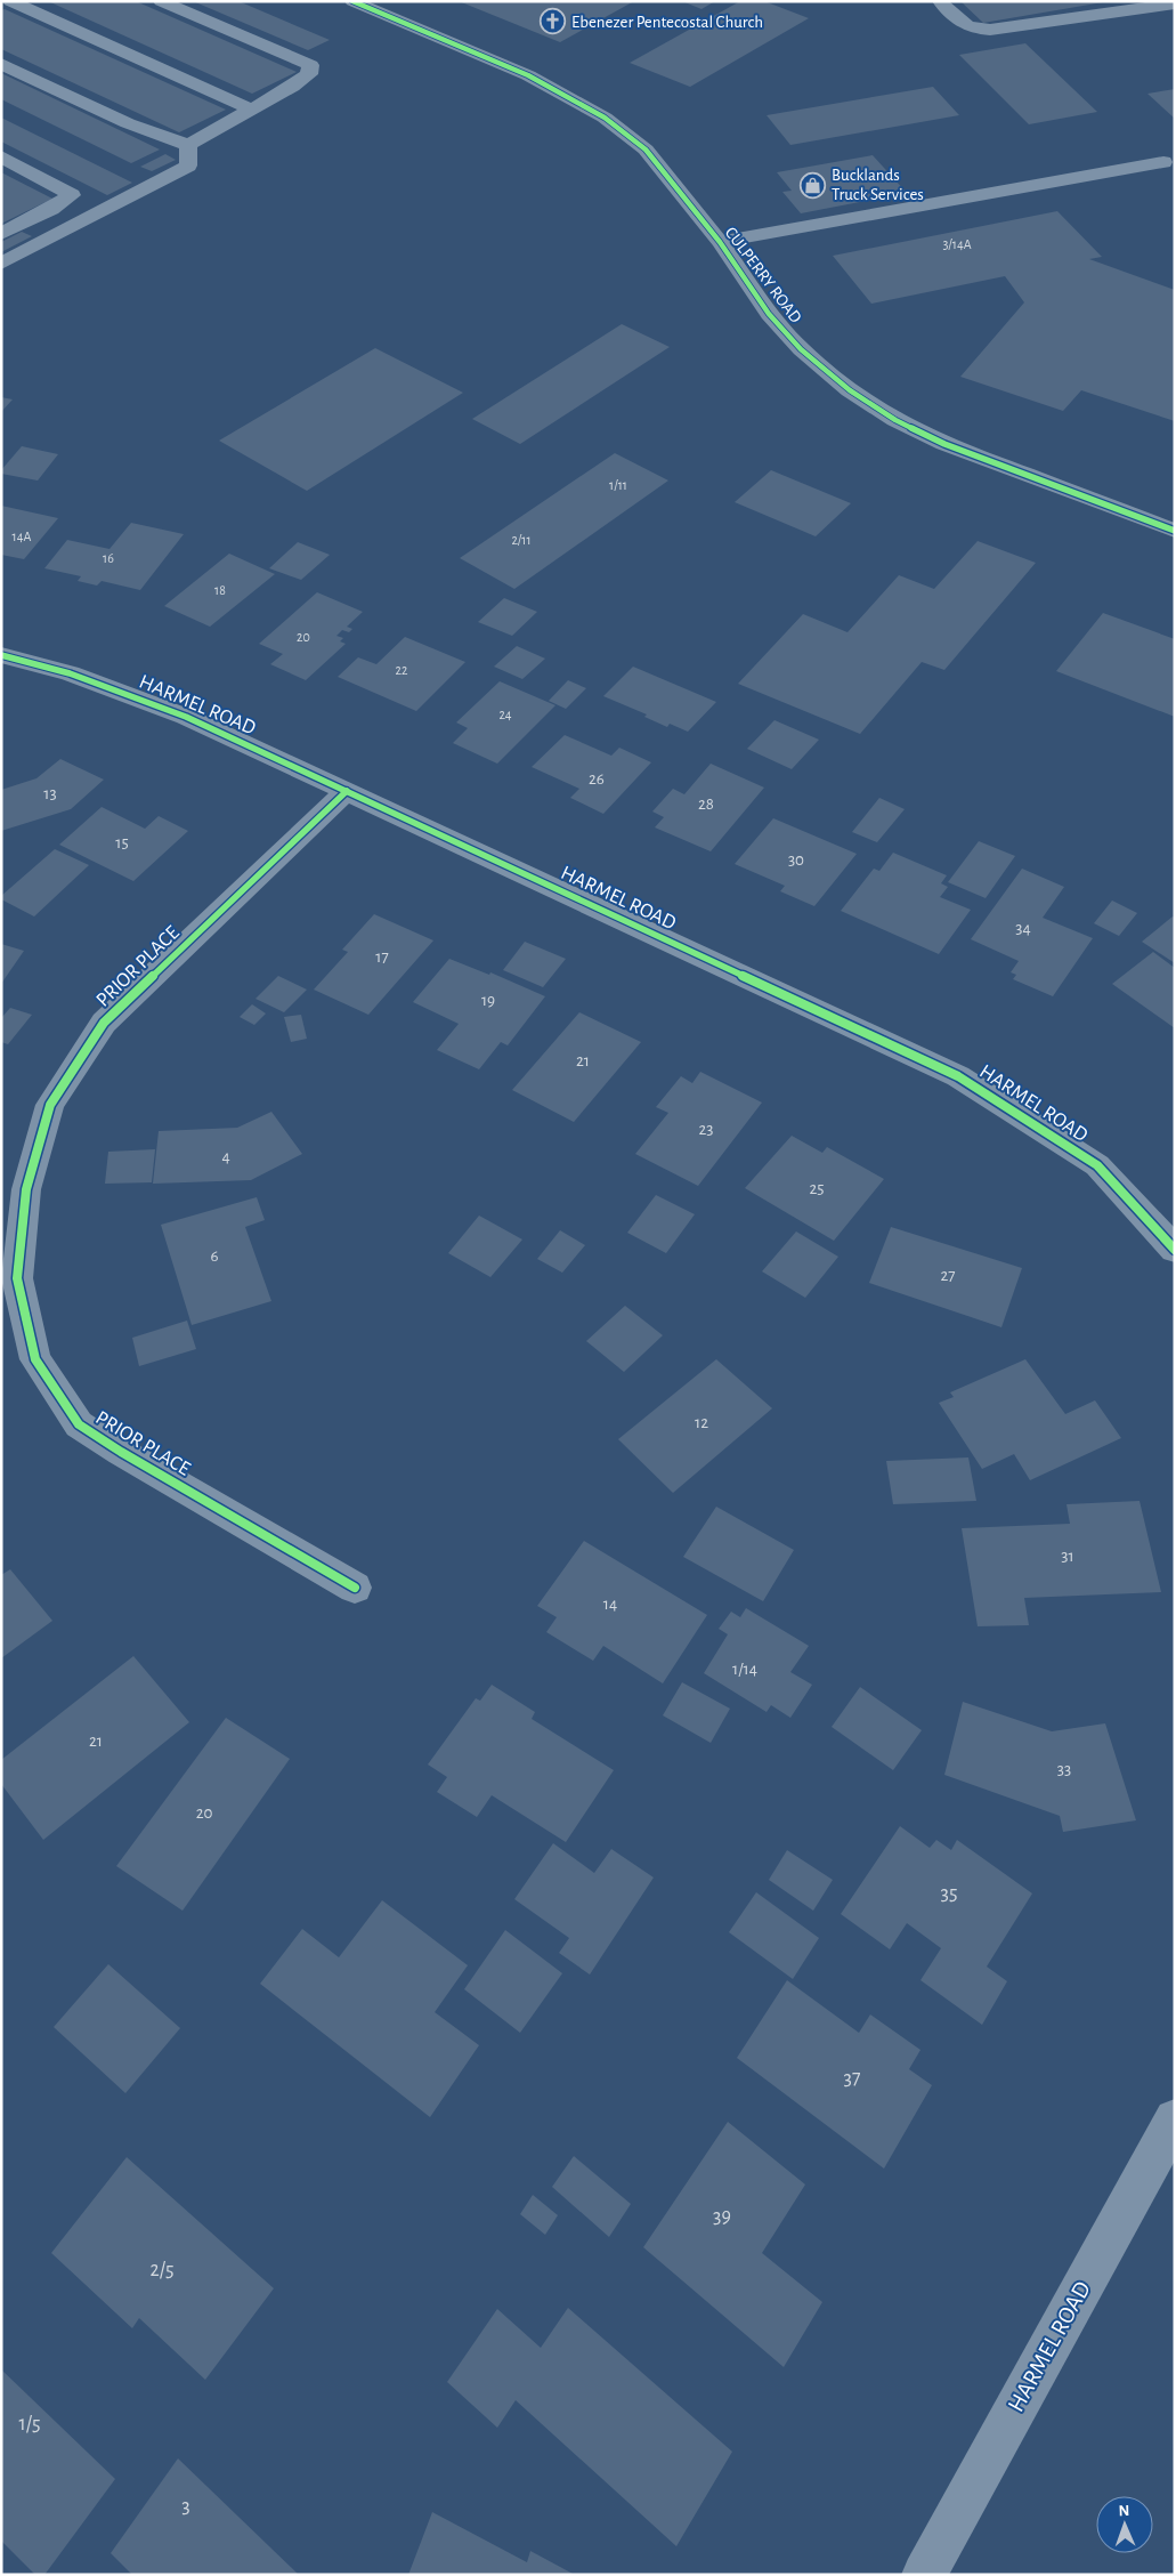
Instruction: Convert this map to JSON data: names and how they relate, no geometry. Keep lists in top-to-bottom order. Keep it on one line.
{"streets":{"street":["CULPERRY ROAD","HARMEL ROAD","PRIOR PLACE"]},"crossings":[["HARMEL ROAD","PRIOR PLACE"]],"places":{"church":["Ebenezer Pentecostal Church"],"shop":["Bucklands Truck Services"]},"house_numbers":["3/14A","1/11","14A","2/11","16","18","20","22","24","26","13","28","15","30","34","17","19","21","23","4","25","6","27","12","31","14","1/14","21","33","20","35","37","39","2/5","1/5","3"],"north":"top"}
